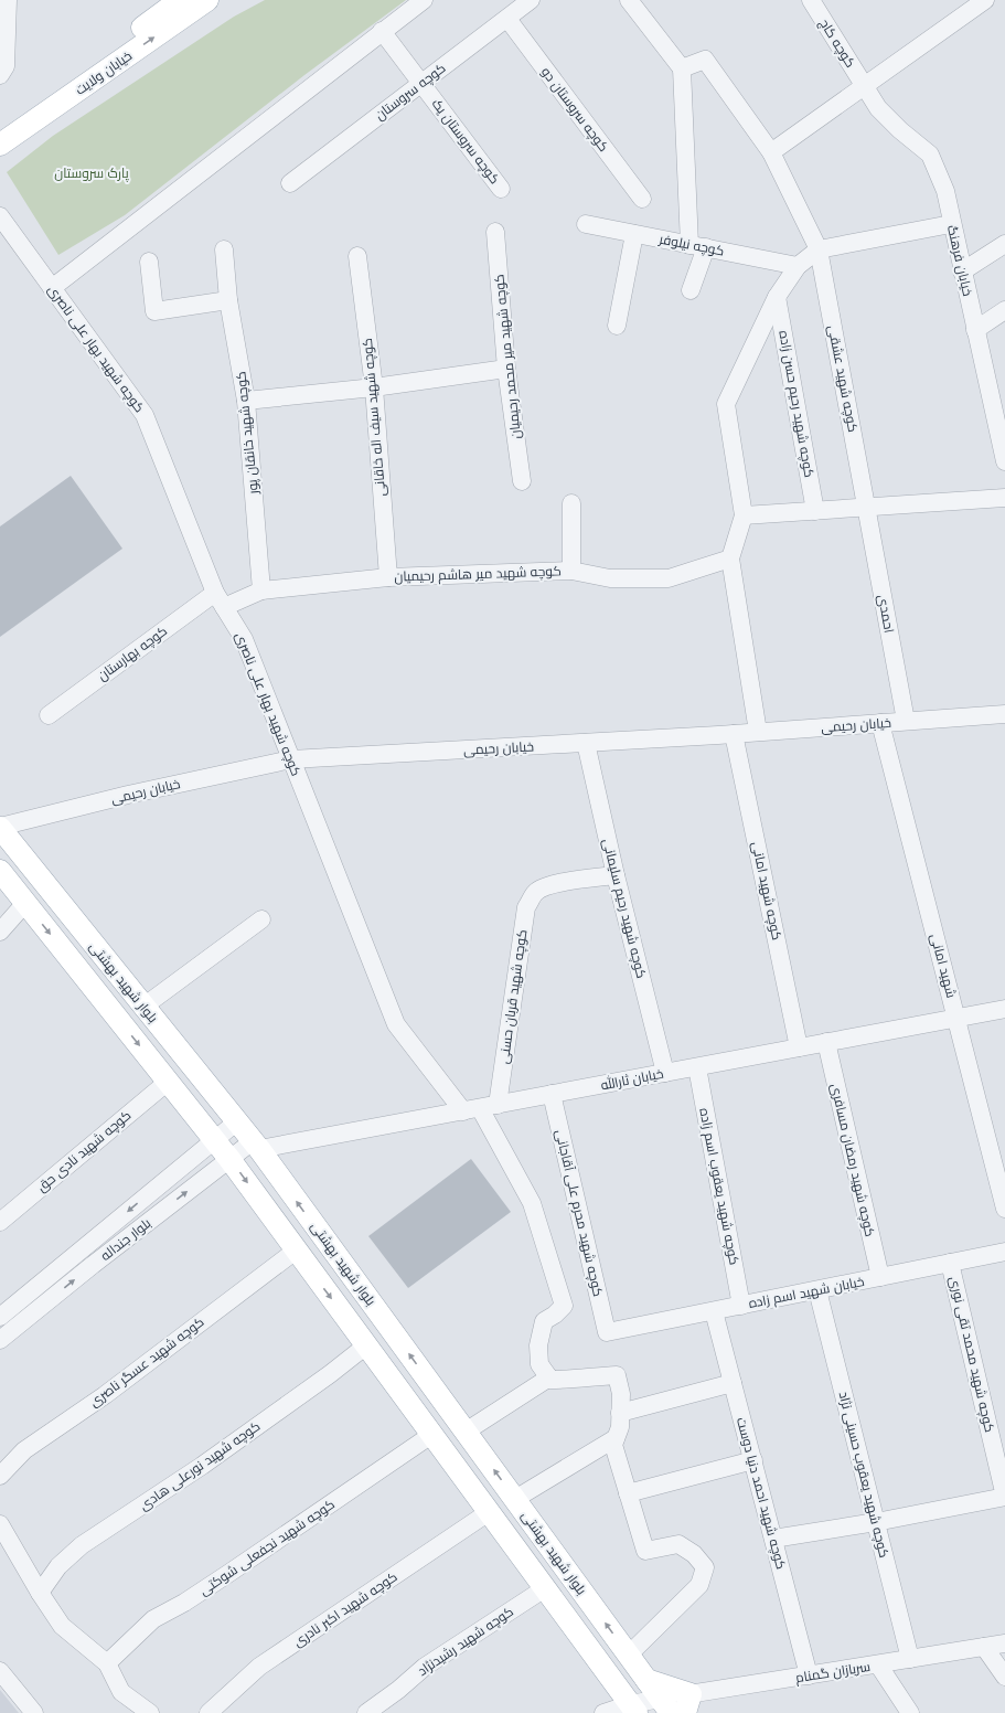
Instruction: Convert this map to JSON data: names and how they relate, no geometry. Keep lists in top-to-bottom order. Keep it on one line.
{"streets":{"main road":["خیابان ولایت","بلوار شهید بهشتی"],"street":["کوچه کاج","کوچه سروستان","کوچه سروستان دو","کوچه سروستان یک","کوچه نیلوفر","خیابان فرهنگ","کوچه شهید بهار علی ناصری","کوچه شهید میر محمد رحیمیان","کوچه شهید عشقی","کوچه شهید رحیم حسن زاده","کوچه شهید سیف اله خاقانی","کوچه شهید خانقان پور","کوچه شهید میر هاشم رحیمیان","احمدی","کوچه بهارستان","خیابان رحیمی","کوچه شهید امانی","کوچه شهید رحیم سلیمانی","شهید امانی","کوچه شهید قربان حسنی","خیابان ثارالله","کوچه شهید نادی حق","کوچه شهید رمضان مسافری","کوچه شهید یعقوب اسم زاده","کوچه شهید محرم علی آقاجانی","بلوار جنداله","خیابان شهید اسم زاده","کوچه شهید محمد تقی نوری","کوچه شهید عسگر ناصری","کوچه شهید نورعلی هادی","کوچه شهید یعقوب حسینی نژاد","کوچه شهید احمد دنیا دوست","کوچه شهید نجفعلی شوکتی","کوچه شهید اکبر نادری","کوچه شهید رشیدنژاد","سربازان گمنام"]},"crossings":[["کوچه کاج","خیابان فرهنگ"],["کوچه سروستان","کوچه سروستان دو"],["کوچه سروستان","کوچه سروستان یک"],["کوچه شهید بهار علی ناصری","کوچه شهید میر هاشم رحیمیان"],["کوچه شهید بهار علی ناصری","کوچه بهارستان"],["کوچه شهید بهار علی ناصری","خیابان رحیمی"],["کوچه شهید بهار علی ناصری","خیابان ثارالله"],["کوچه شهید عشقی","احمدی"],["کوچه شهید سیف اله خاقانی","کوچه شهید میر هاشم رحیمیان"],["کوچه شهید خانقان پور","کوچه شهید میر هاشم رحیمیان"],["کوچه شهید میر هاشم رحیمیان","کوچه بهارستان"],["احمدی","خیابان رحیمی"],["خیابان رحیمی","کوچه شهید امانی"],["خیابان رحیمی","کوچه شهید رحیم سلیمانی"],["خیابان رحیمی","شهید امانی"],["خیابان رحیمی","بلوار شهید بهشتی"],["کوچه شهید امانی","خیابان ثارالله"],["کوچه شهید رحیم سلیمانی","کوچه شهید قربان حسنی"],["کوچه شهید رحیم سلیمانی","خیابان ثارالله"],["شهید امانی","خیابان ثارالله"],["بلوار شهید بهشتی","خیابان ثارالله"],["بلوار شهید بهشتی","کوچه شهید نادی حق"],["بلوار شهید بهشتی","بلوار جنداله"],["بلوار شهید بهشتی","کوچه شهید عسگر ناصری"],["بلوار شهید بهشتی","کوچه شهید نورعلی هادی"],["بلوار شهید بهشتی","کوچه شهید نجفعلی شوکتی"],["بلوار شهید بهشتی","کوچه شهید اکبر نادری"],["بلوار شهید بهشتی","کوچه شهید رشیدنژاد"],["بلوار شهید بهشتی","سربازان گمنام"],["کوچه شهید قربان حسنی","خیابان ثارالله"],["خیابان ثارالله","کوچه شهید رمضان مسافری"],["خیابان ثارالله","کوچه شهید یعقوب اسم زاده"],["خیابان ثارالله","کوچه شهید محرم علی آقاجانی"],["خیابان ثارالله","بلوار جنداله"],["کوچه شهید رمضان مسافری","خیابان شهید اسم زاده"],["کوچه شهید یعقوب اسم زاده","خیابان شهید اسم زاده"],["کوچه شهید محرم علی آقاجانی","خیابان شهید اسم زاده"],["خیابان شهید اسم زاده","کوچه شهید محمد تقی نوری"],["خیابان شهید اسم زاده","کوچه شهید یعقوب حسینی نژاد"],["خیابان شهید اسم زاده","کوچه شهید احمد دنیا دوست"],["کوچه شهید یعقوب حسینی نژاد","سربازان گمنام"],["کوچه شهید احمد دنیا دوست","سربازان گمنام"]],"parks":["پارک سروستان"]}
